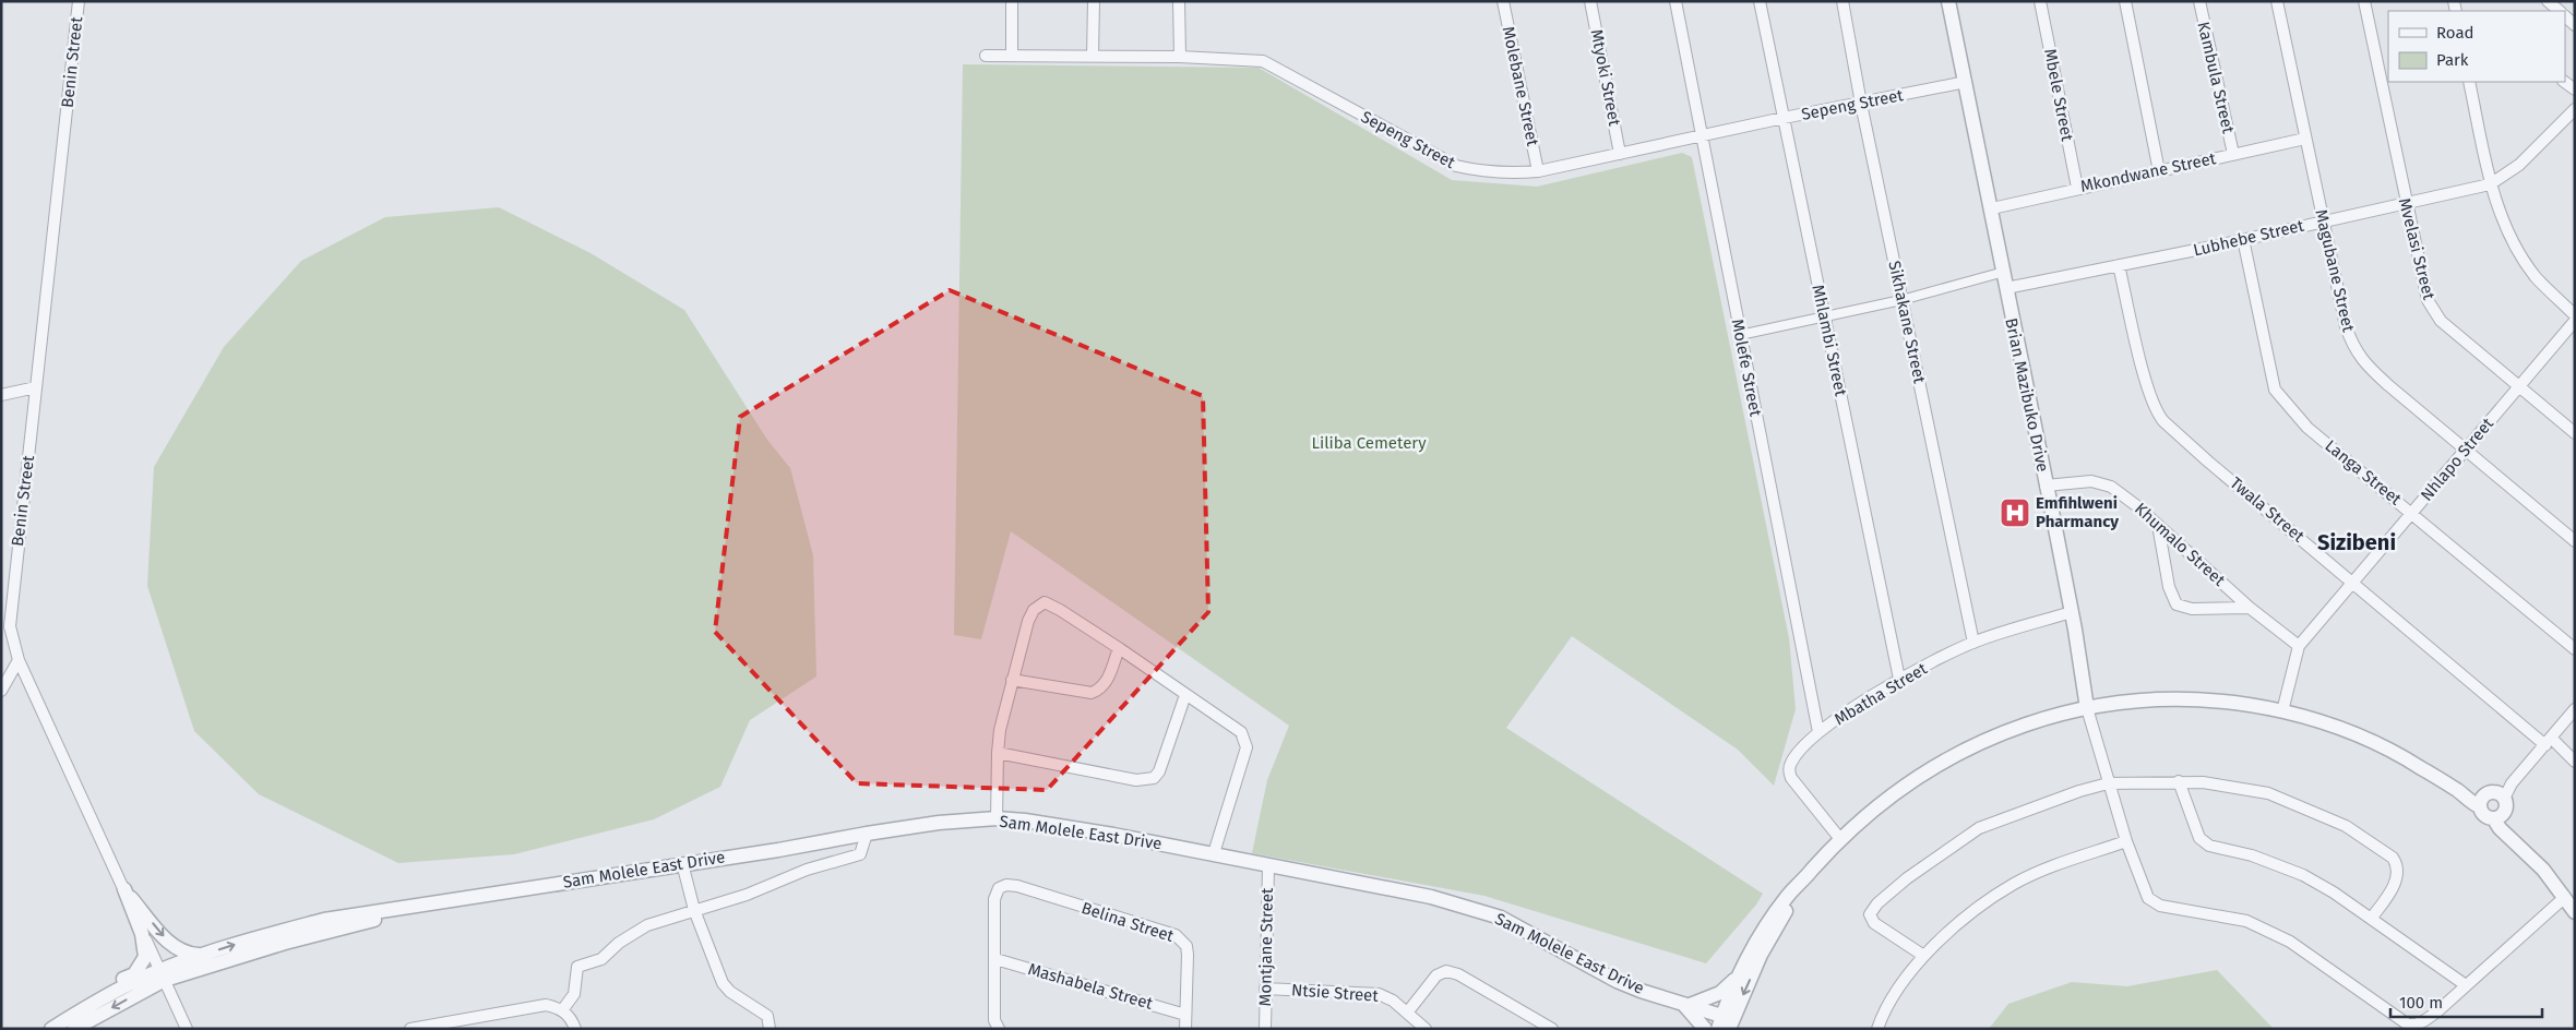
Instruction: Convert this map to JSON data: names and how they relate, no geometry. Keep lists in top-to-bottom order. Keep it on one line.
{"streets":{"street":["Benin Street","Mtyoki Street","Kambula Street","Molebane Street","Mbele Street","Sepeng Street","Mkondwane Street","Lubhebe Street","Mvelasi Street","Magubane Street","Sikhakane Street","Mhlambi Street","Molefe Street","Brian Mazibuko Drive","Nhlapo Street","Langa Street","Twala Street","Khumalo Street","Mbatha Street","Sam Molele East Drive","Belina Street","Montjane Street","Mashabela Street","Ntsie Street"]},"crossings":[["Benin Street","Sam Molele East Drive"],["Mtyoki Street","Sepeng Street"],["Kambula Street","Mkondwane Street"],["Molebane Street","Sepeng Street"],["Mbele Street","Mkondwane Street"],["Sepeng Street","Sikhakane Street"],["Sepeng Street","Mhlambi Street"],["Sepeng Street","Molefe Street"],["Sepeng Street","Brian Mazibuko Drive"],["Mkondwane Street","Magubane Street"],["Mkondwane Street","Brian Mazibuko Drive"],["Lubhebe Street","Mvelasi Street"],["Lubhebe Street","Magubane Street"],["Lubhebe Street","Brian Mazibuko Drive"],["Lubhebe Street","Langa Street"],["Lubhebe Street","Twala Street"],["Mvelasi Street","Nhlapo Street"],["Magubane Street","Nhlapo Street"],["Sikhakane Street","Mbatha Street"],["Mhlambi Street","Mbatha Street"],["Molefe Street","Mbatha Street"],["Brian Mazibuko Drive","Khumalo Street"],["Brian Mazibuko Drive","Mbatha Street"],["Nhlapo Street","Langa Street"],["Nhlapo Street","Twala Street"],["Nhlapo Street","Khumalo Street"],["Sam Molele East Drive","Montjane Street"],["Belina Street","Mashabela Street"],["Montjane Street","Ntsie Street"]],"districts":["Sizibeni"],"parks":["Liliba Cemetery"],"places":{"hospital":["Emfihlweni Pharmancy"]},"legend":["Road","Park"],"scale_bar":"100 m"}
